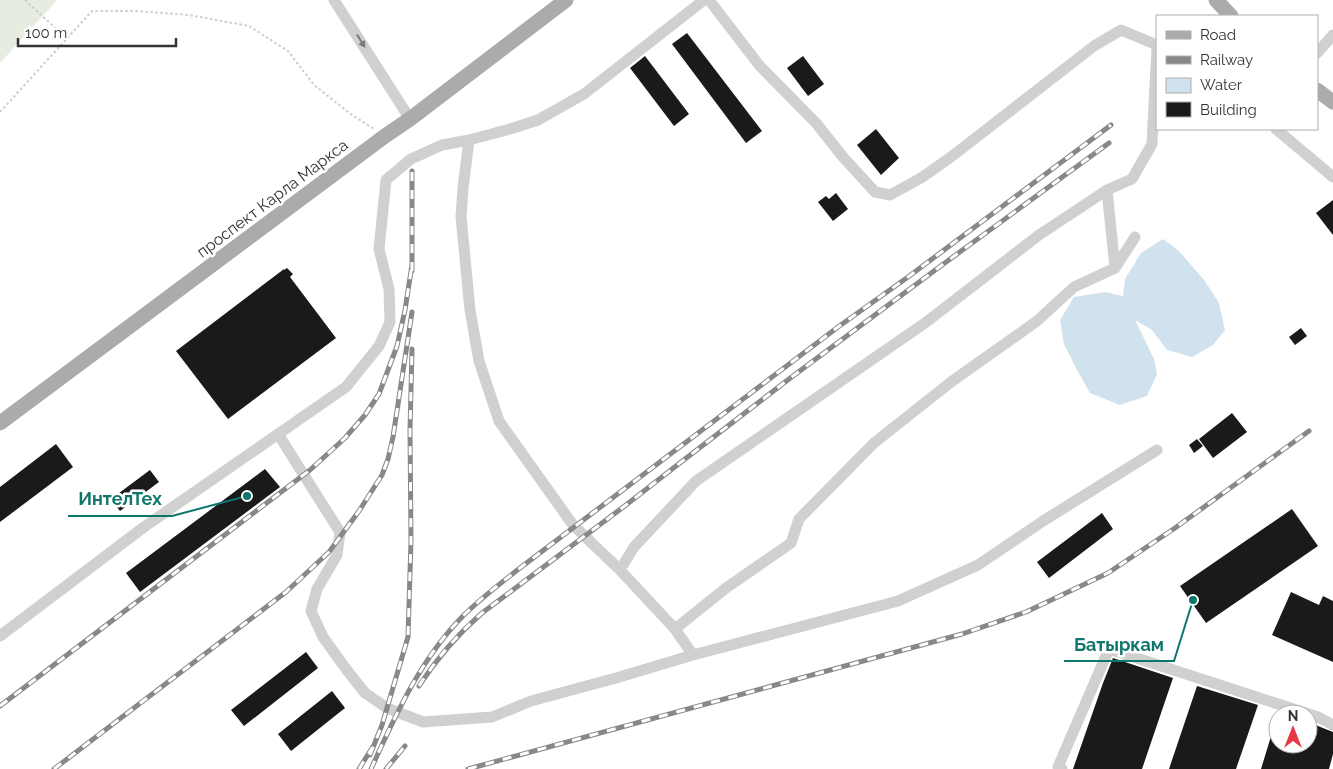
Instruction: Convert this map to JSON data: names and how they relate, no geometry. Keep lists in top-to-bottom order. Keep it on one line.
{"streets":{"main road":["проспект Карла Маркса"]},"places":["ИнтелТех","Батыркам"],"legend":["Road","Railway","Water","Building"],"scale_bar":"100 m","north":"top"}
